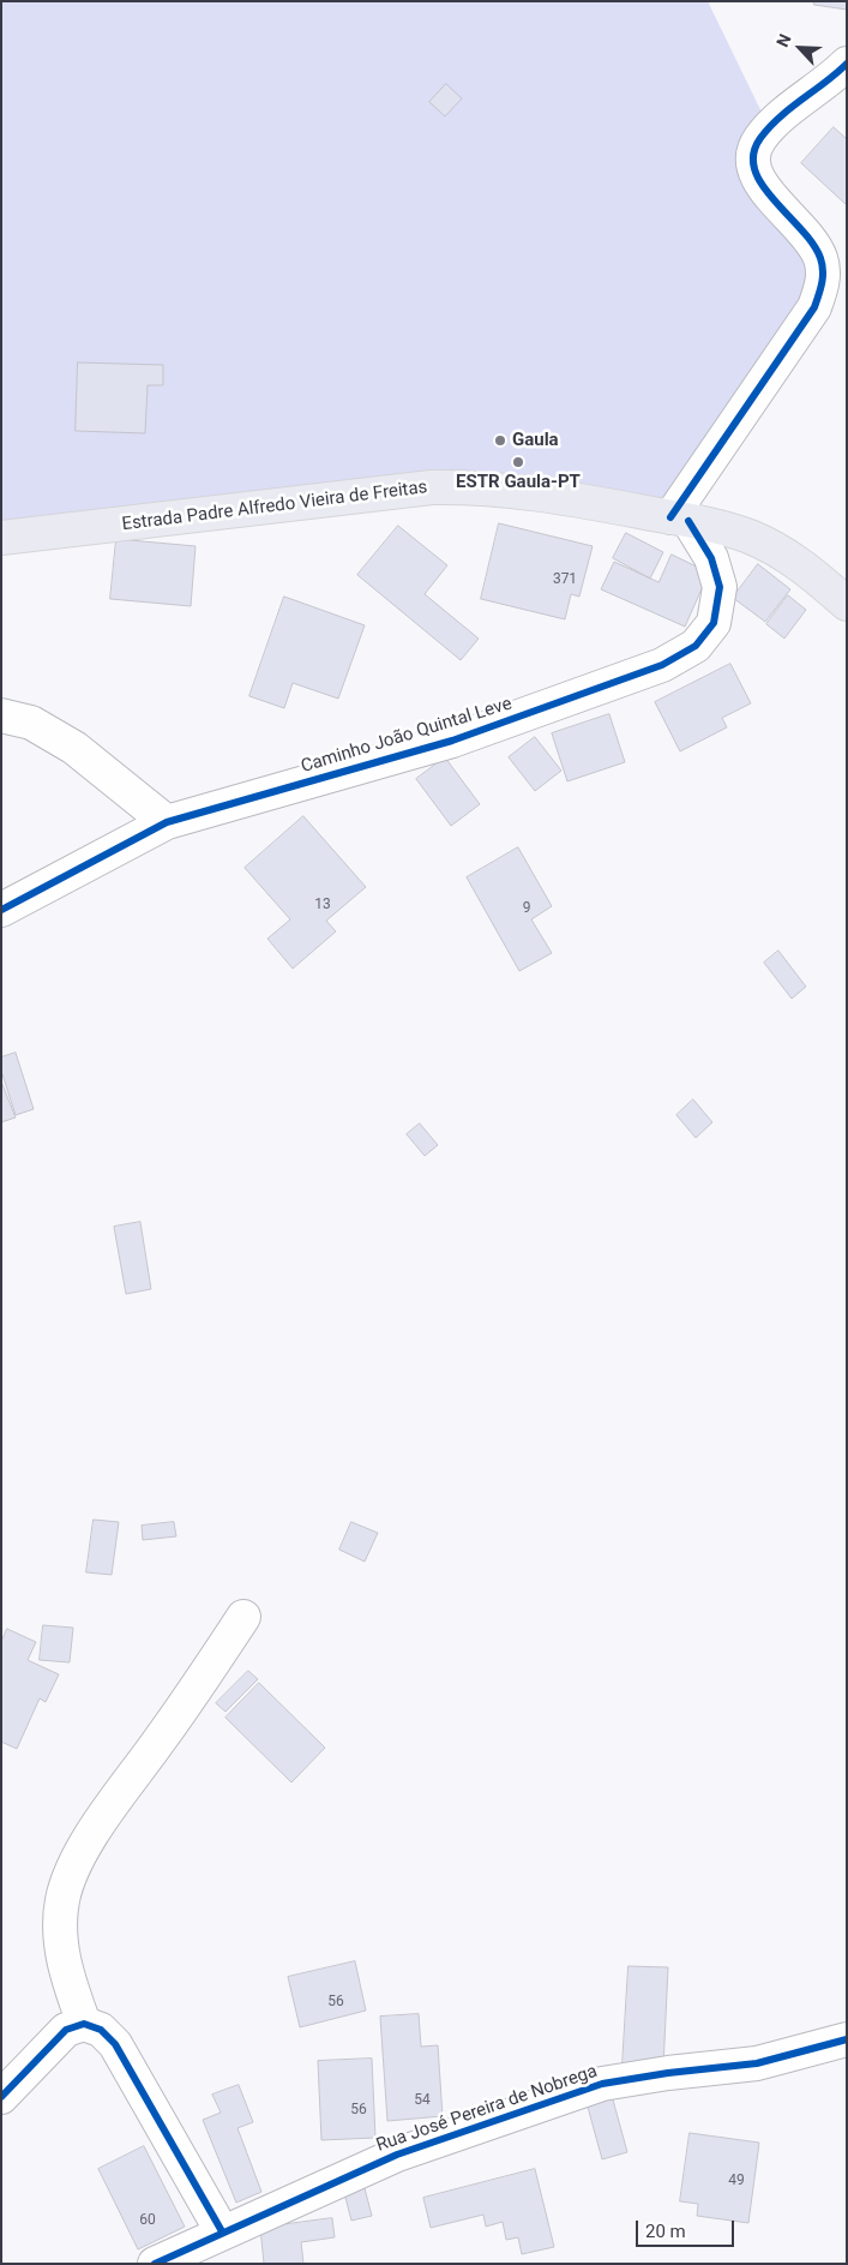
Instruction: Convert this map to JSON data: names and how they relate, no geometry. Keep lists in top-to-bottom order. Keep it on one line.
{"streets":{"main road":["Estrada Padre Alfredo Vieira de Freitas"],"street":["Caminho João Quintal Leve","Rua José Pereira de Nobrega"]},"crossings":[["Estrada Padre Alfredo Vieira de Freitas","Caminho João Quintal Leve"]],"places":["Gaula","ESTR Gaula-PT"],"house_numbers":["371","13","9","56","54","56","49","60"],"scale_bar":"20 m","north":"top left"}
